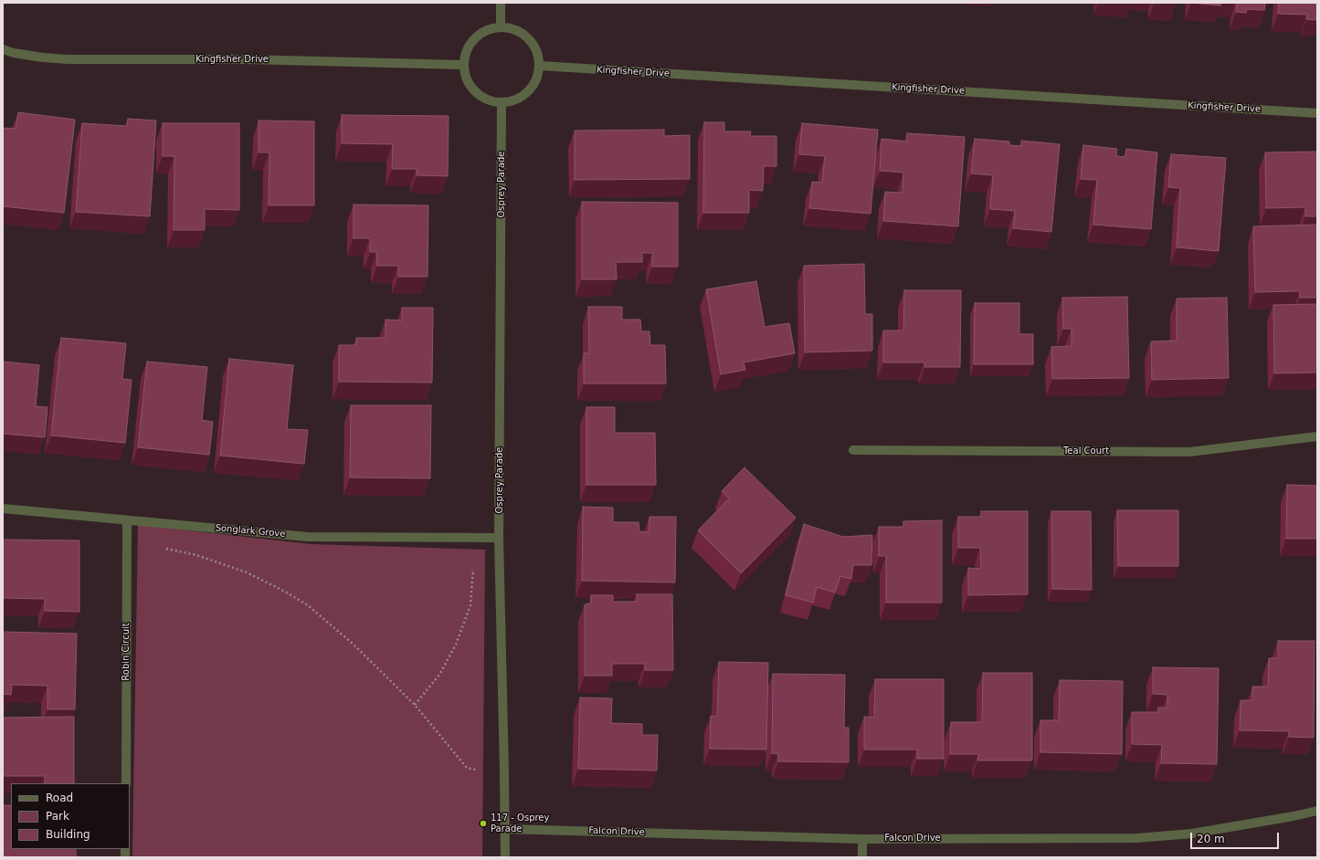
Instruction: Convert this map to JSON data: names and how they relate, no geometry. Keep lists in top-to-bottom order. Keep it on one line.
{"streets":{"street":["Kingfisher Drive","Osprey Parade","Teal Court","Songlark Grove","Robin Circuit","Falcon Drive"]},"crossings":[["Kingfisher Drive","Osprey Parade"],["Osprey Parade","Songlark Grove"],["Osprey Parade","Falcon Drive"],["Songlark Grove","Robin Circuit"]],"places":["117 - Osprey Parade"],"legend":["Road","Park","Building"],"scale_bar":"20 m"}
